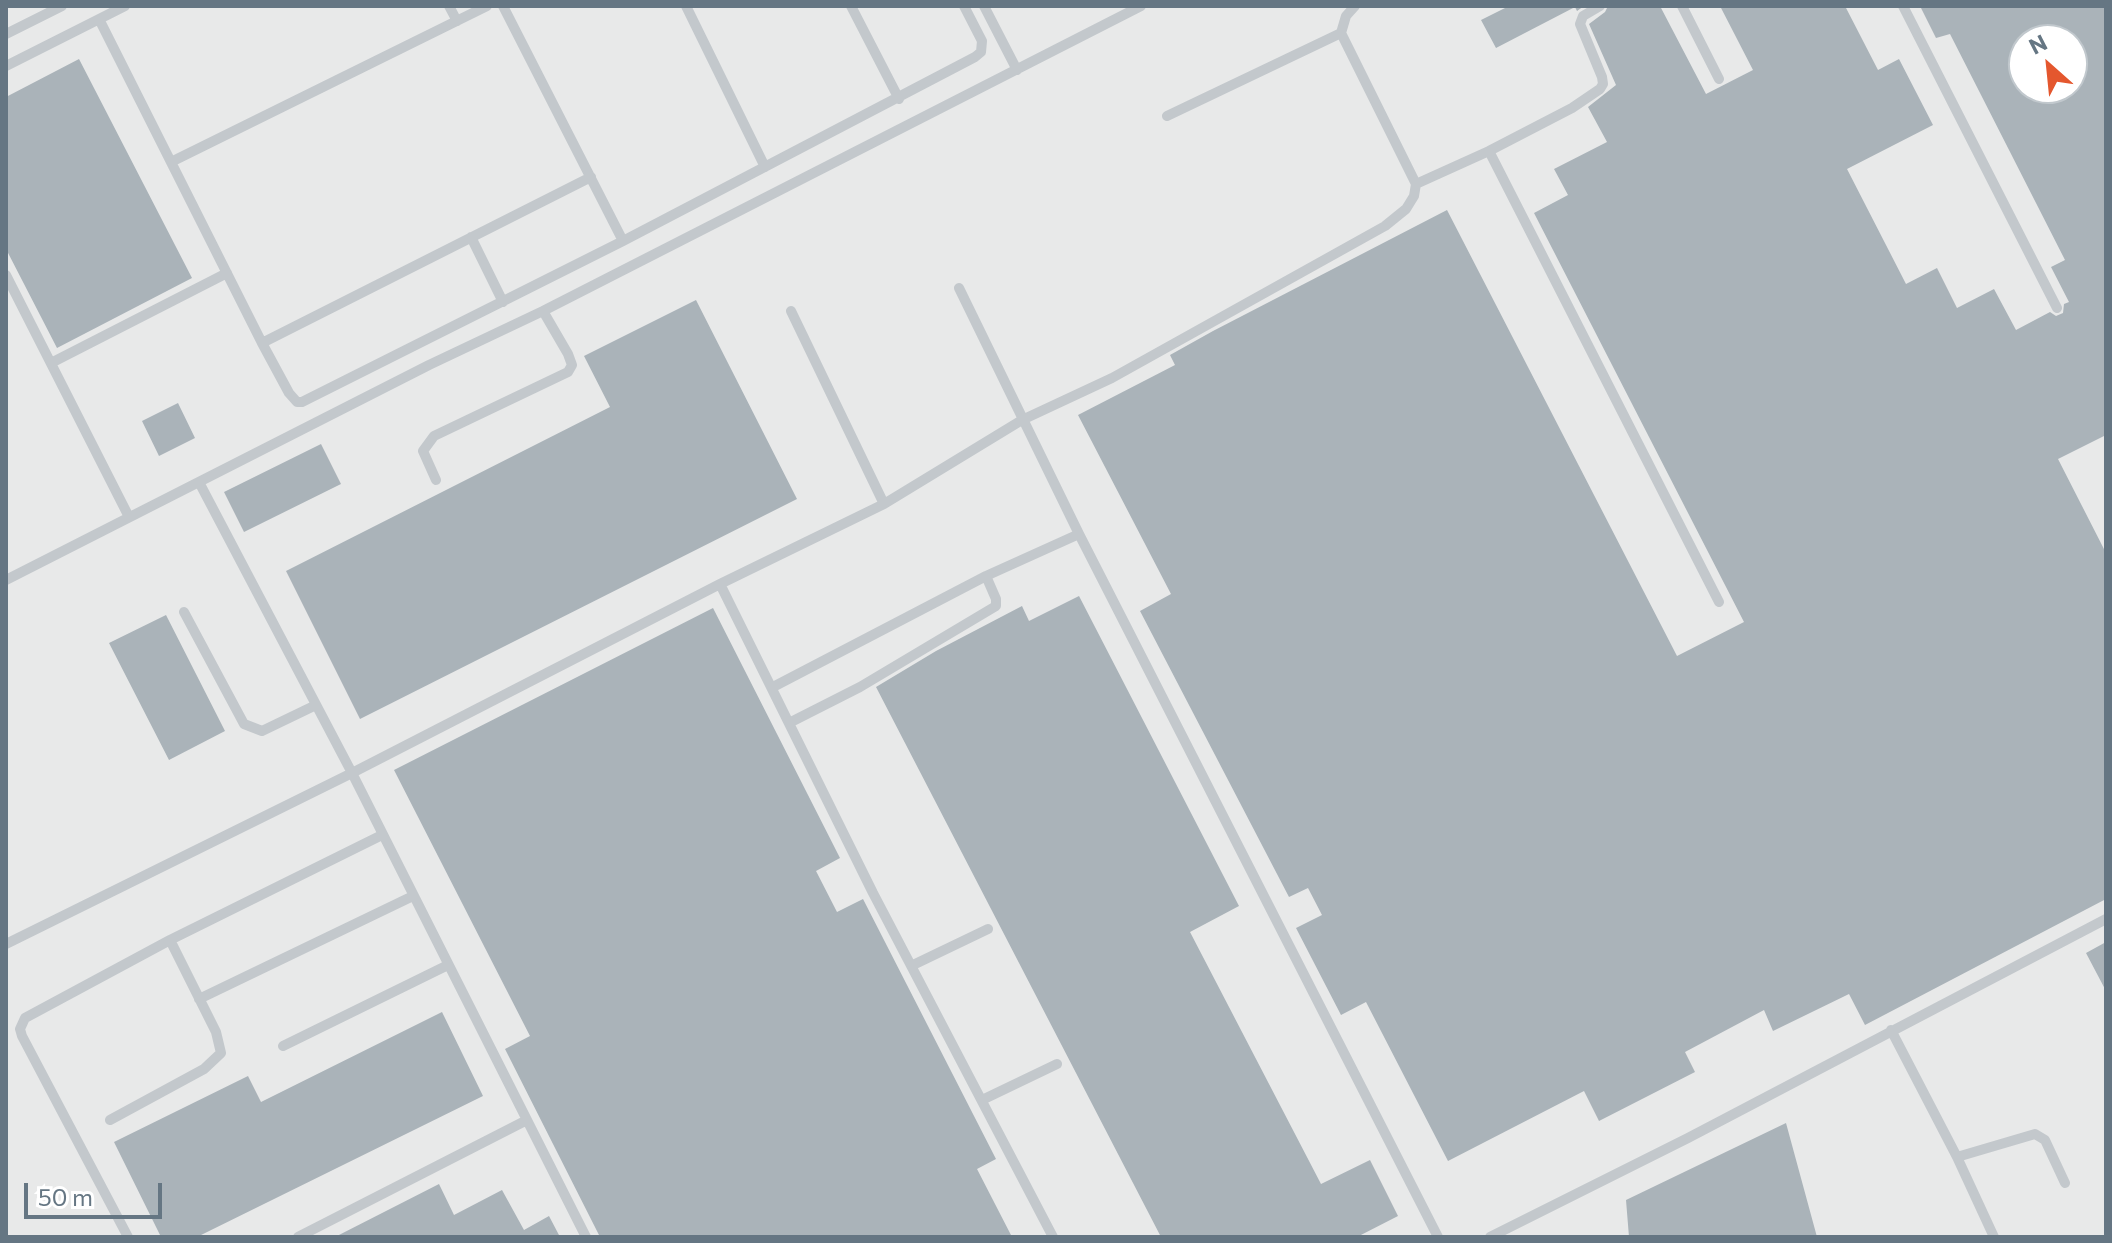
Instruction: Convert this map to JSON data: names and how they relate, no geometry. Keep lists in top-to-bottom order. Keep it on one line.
{"scale_bar":"50 m","north":"top left"}
